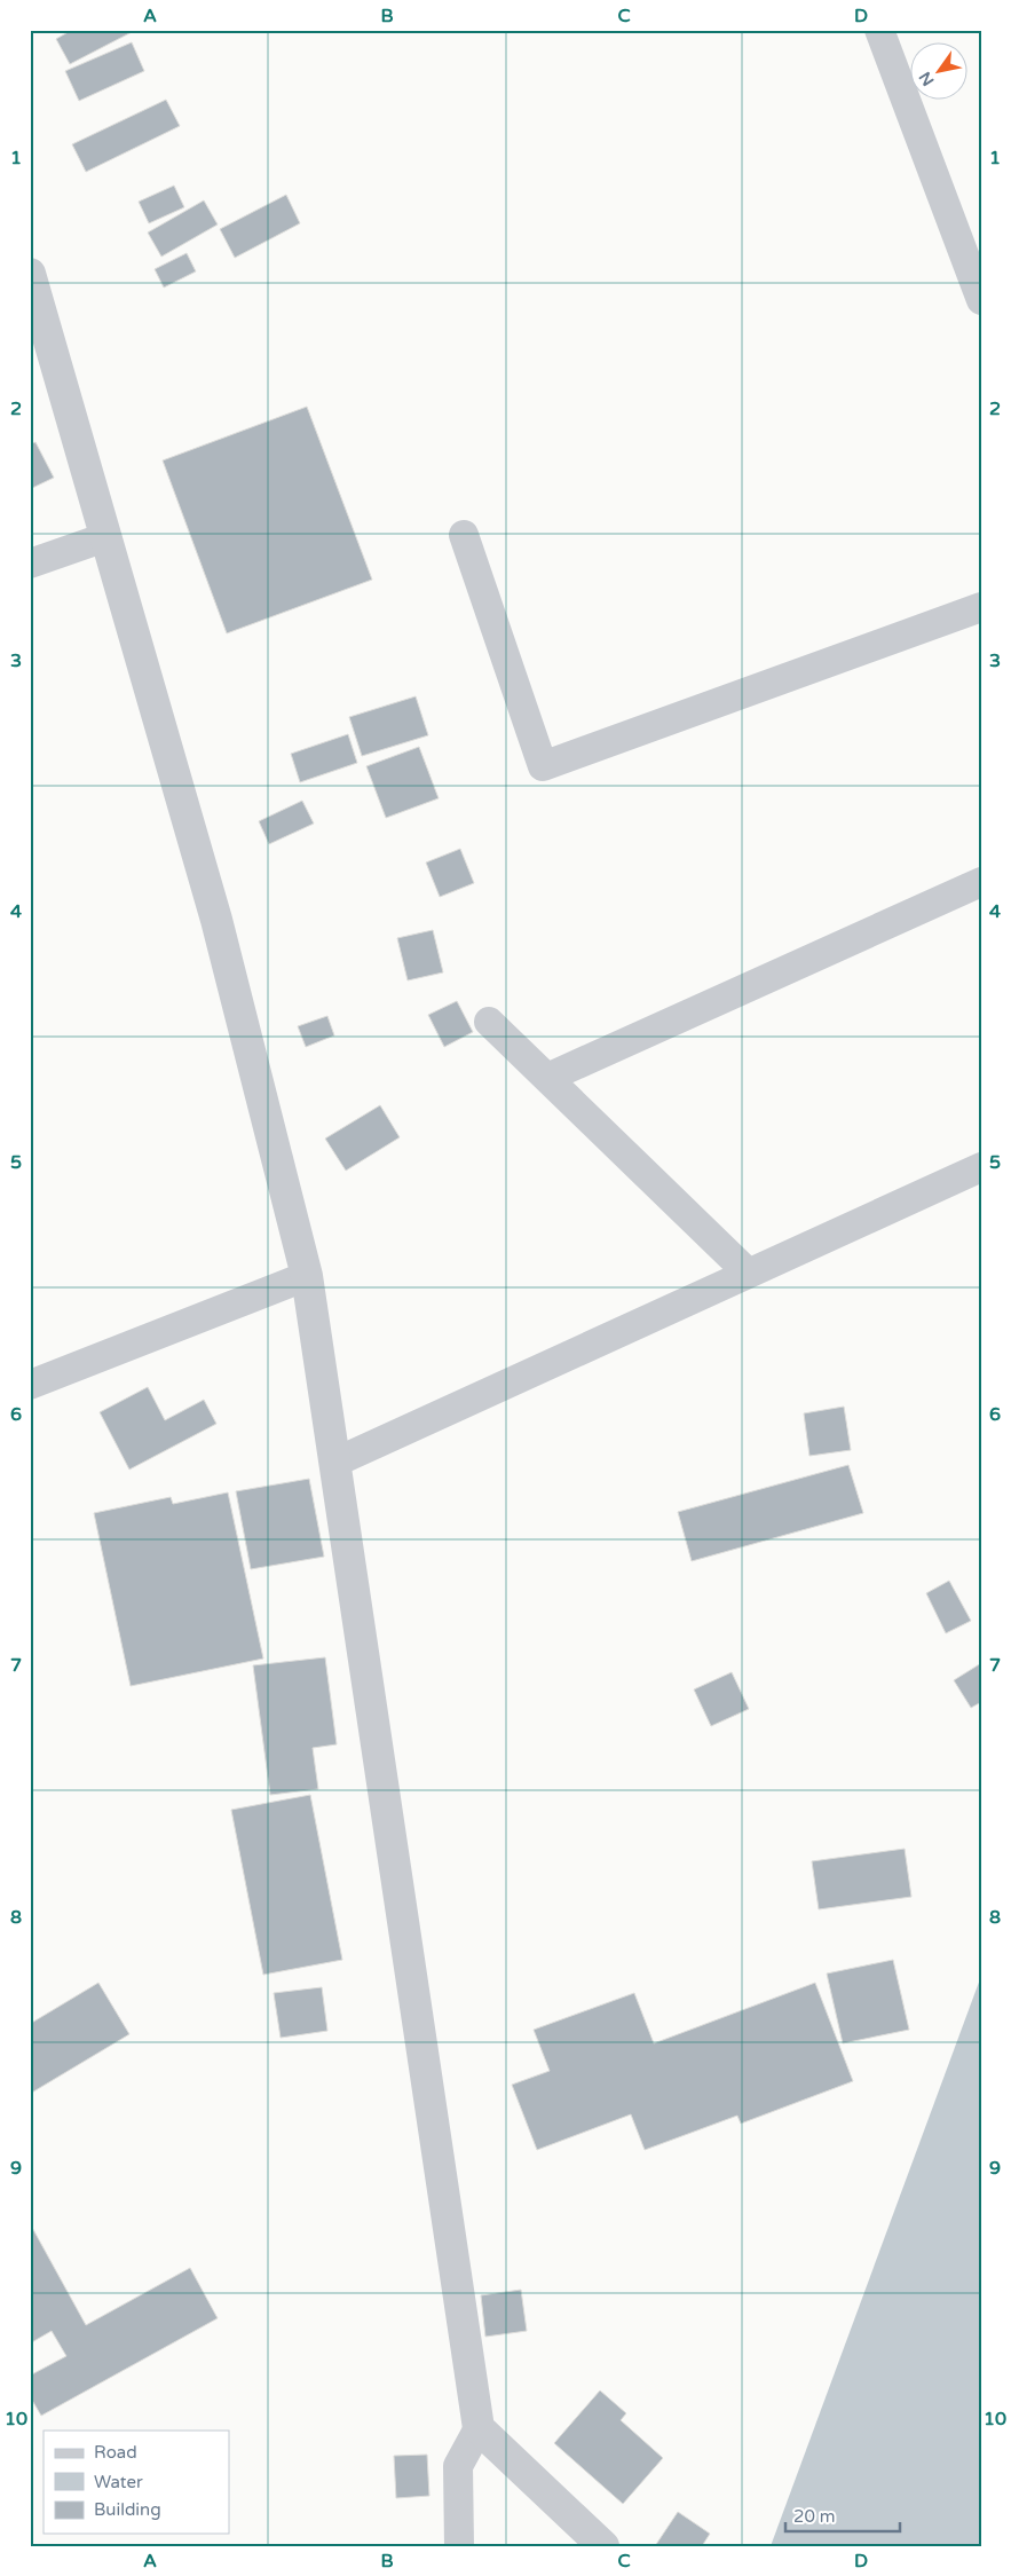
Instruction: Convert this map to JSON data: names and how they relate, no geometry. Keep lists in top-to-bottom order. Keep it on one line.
{"legend":["Road","Water","Building"],"scale_bar":"20 m","north":"bottom left","grid":{"columns":["A","B","C","D"],"rows":["1","2","3","4","5","6","7","8","9","10"]}}
